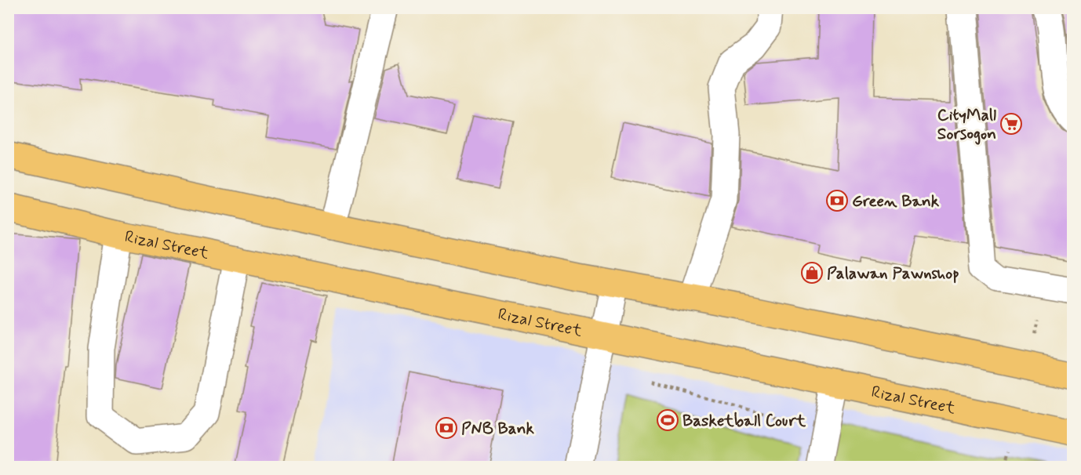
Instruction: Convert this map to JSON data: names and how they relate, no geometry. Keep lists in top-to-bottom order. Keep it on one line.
{"streets":{"main road":["Rizal Street"]},"places":{"supermarket":["CityMall Sorsogon"],"bank":["Green Bank","PNB Bank"],"shop":["Palawan Pawnshop"],"sports":["Basketball Court"]}}
